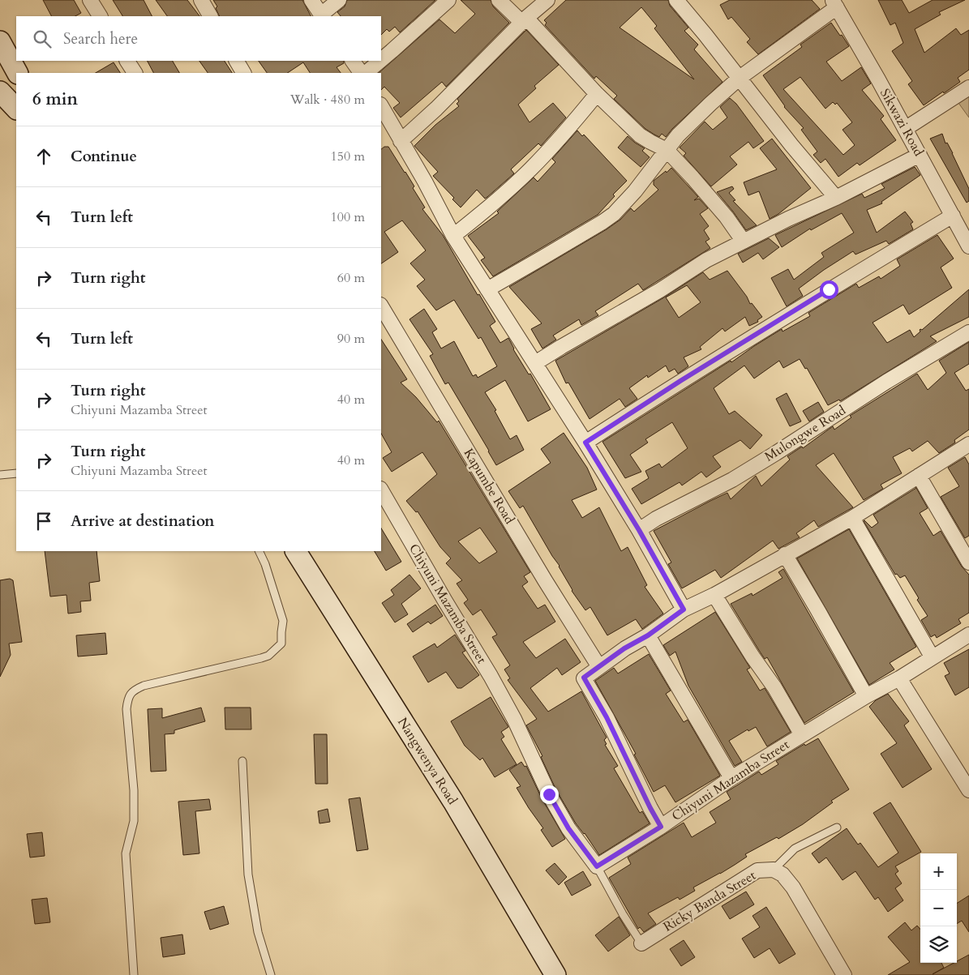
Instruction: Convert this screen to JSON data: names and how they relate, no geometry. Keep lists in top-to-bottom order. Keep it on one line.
{"streets":{"main road":["Nangwenya Road"],"street":["Sikwazi Road","Mulongwe Road","Kapumbe Road","Chiyuni Mazamba Street","Ricky Banda Street"]},"page":{"search":"Search here","heading":["6 min","Walk · 480 m"],"list":[["Continue","150 m"],["Turn left","100 m"],["Turn right","60 m"],["Turn left","90 m"],["Turn right","Chiyuni Mazamba Street","40 m"],["Turn right","Chiyuni Mazamba Street","40 m"],"Arrive at destination"],"map_buttons":["+","−"]}}
